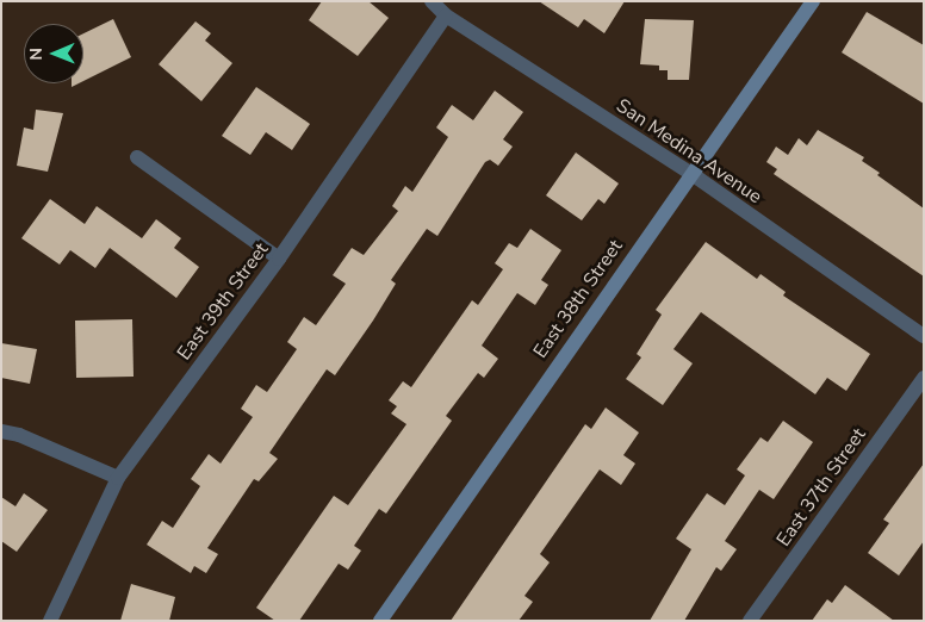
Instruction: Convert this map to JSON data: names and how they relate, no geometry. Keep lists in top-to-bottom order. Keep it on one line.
{"streets":{"street":["San Medina Avenue","East 38th Street","East 39th Street","East 37th Street"]},"crossings":[["San Medina Avenue","East 38th Street"],["San Medina Avenue","East 39th Street"]],"north":"left"}
